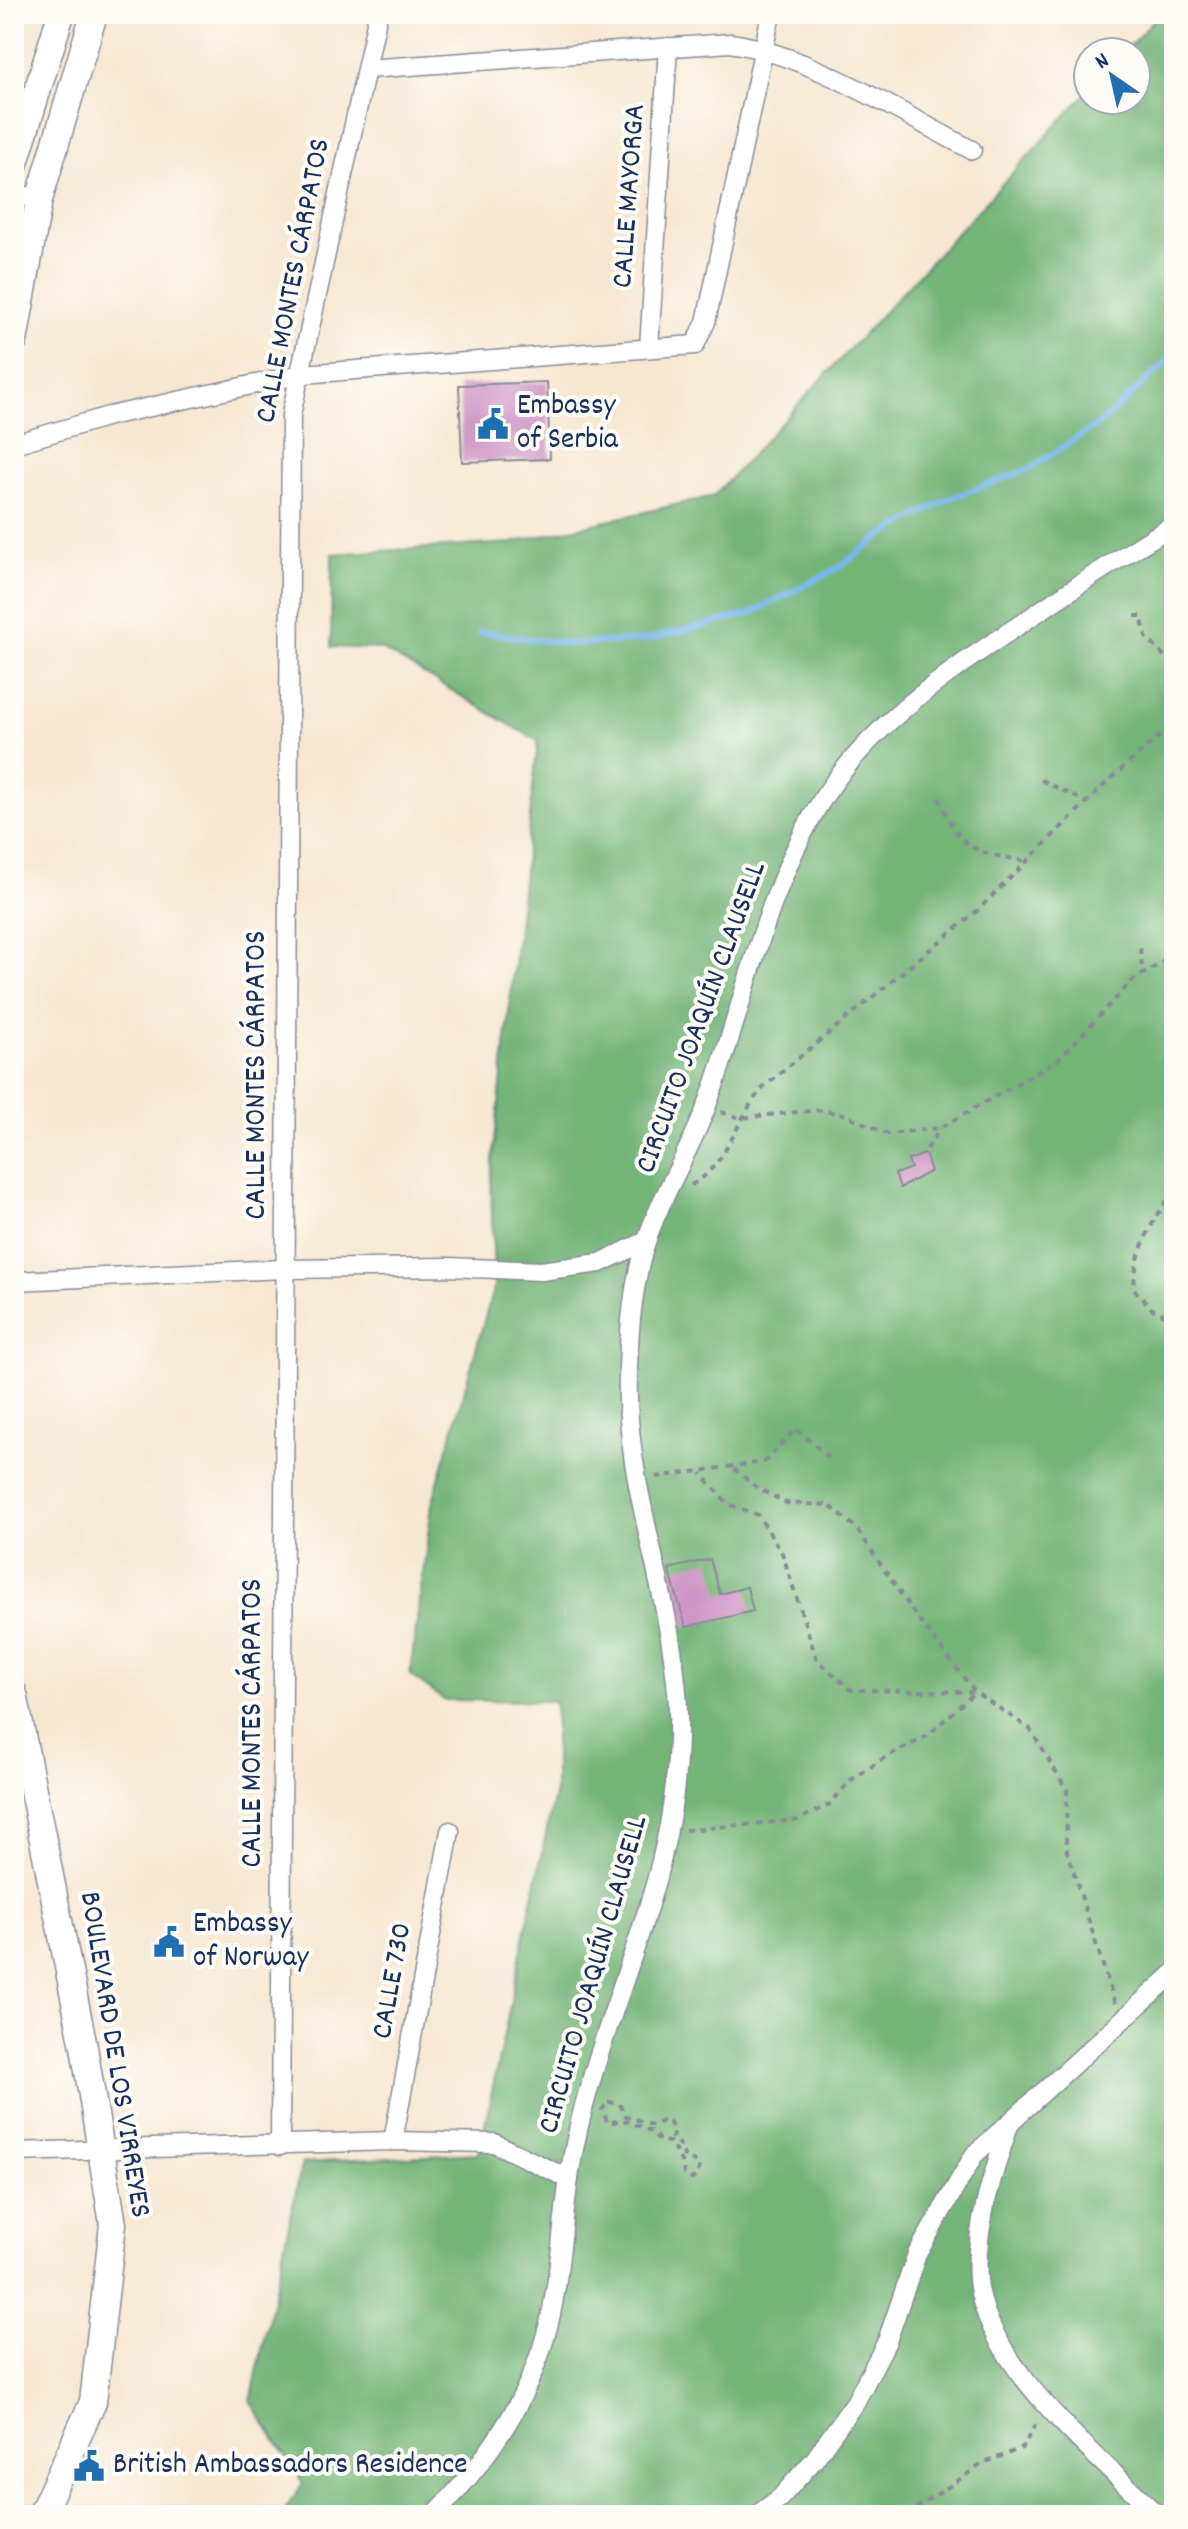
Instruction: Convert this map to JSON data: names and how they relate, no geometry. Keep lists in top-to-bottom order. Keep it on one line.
{"streets":{"street":["CALLE MAYORGA","CALLE MONTES CÁRPATOS","CIRCUITO JOAQUÍN CLAUSELL","CALLE 730","BOULEVARD DE LOS VIRREYES"]},"places":{"public building":["Embassy of Serbia","Embassy of Norway","British Ambassadors Residence"]},"north":"top left"}
